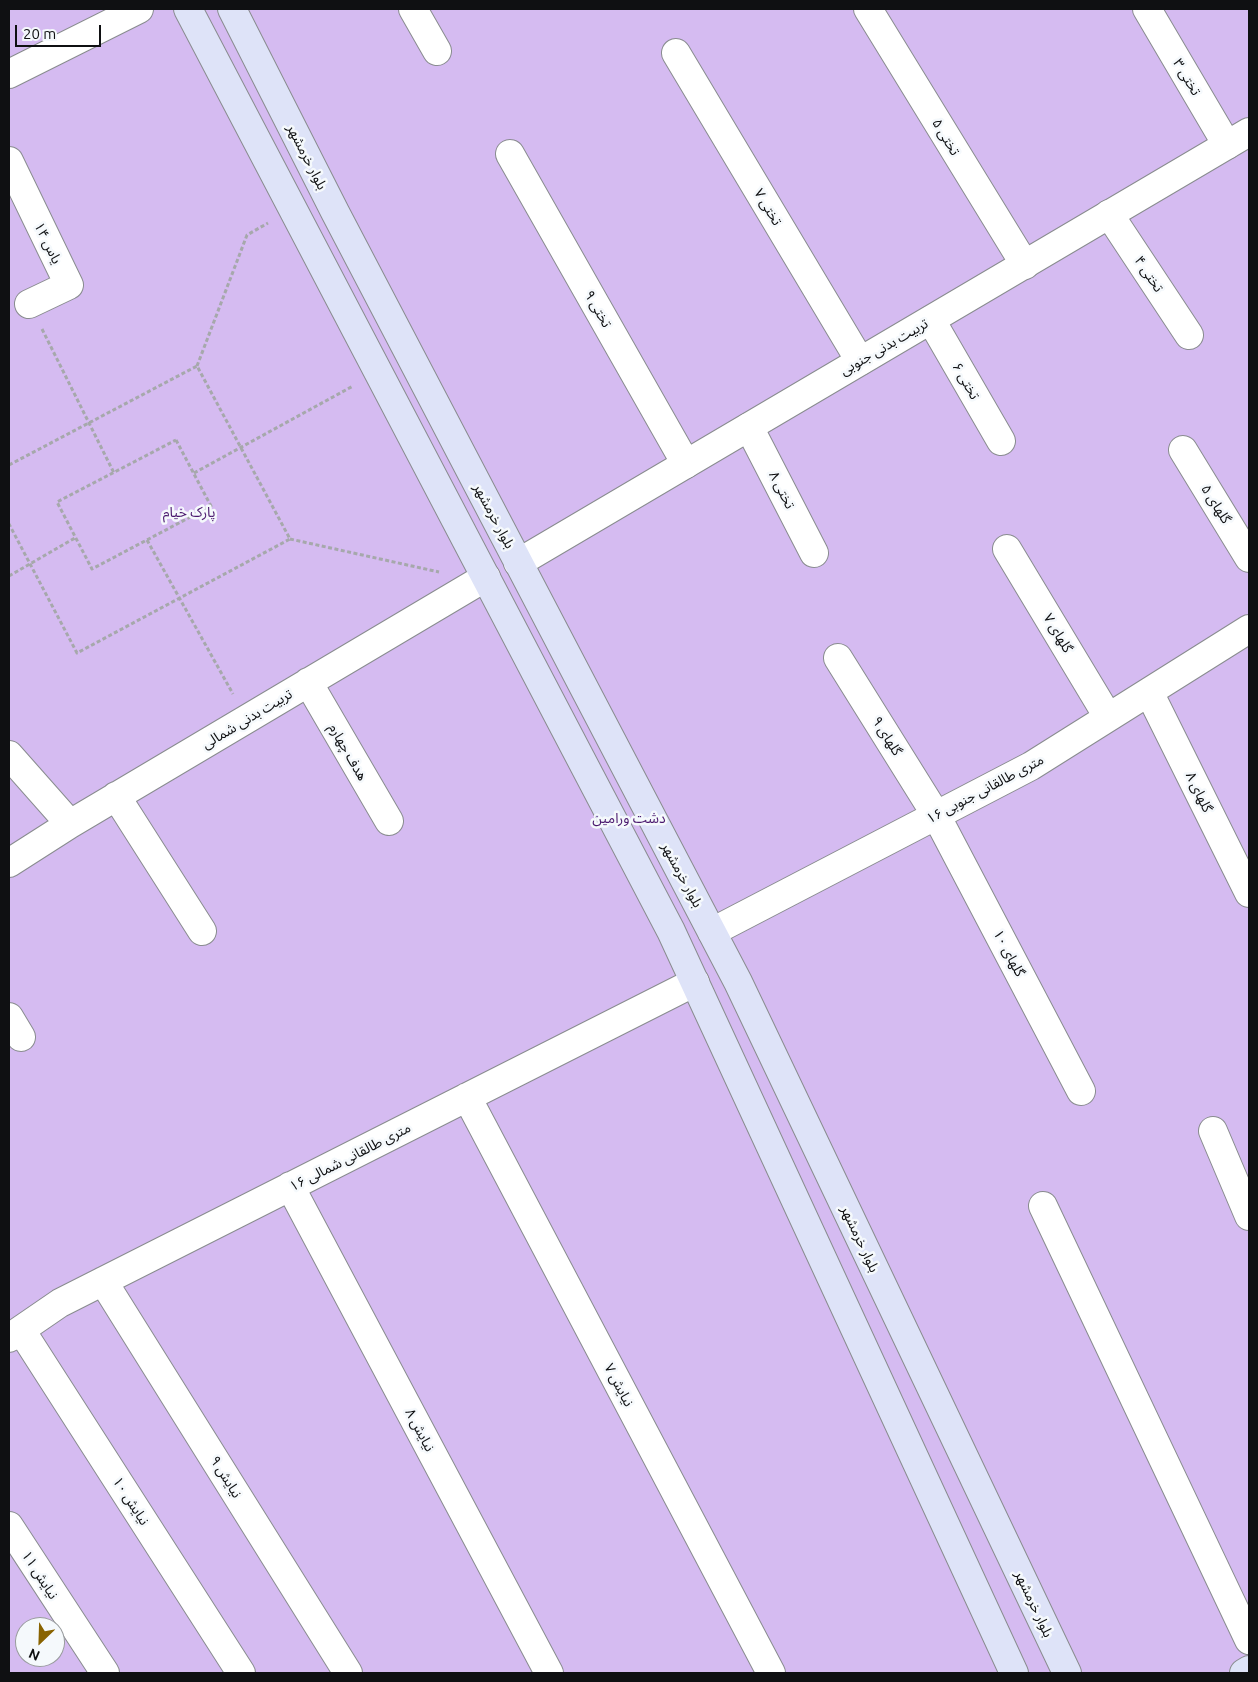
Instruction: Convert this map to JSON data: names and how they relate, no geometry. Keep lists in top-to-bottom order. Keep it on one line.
{"streets":{"main road":["بلوار خرمشهر"],"street":["تختی ۳","تختی ۵","تختی ۷","یاس ۱۴","تختی ۴","تختی ۹","تربیت بدنی جنوبی","تختی ۶","تختی ۸","گلهای ۵","گلهای ۷","تربیت بدنی شمالی","گلهای ۹","هدف چهارم","۱۶ متری طالقانی جنوبی","گلهای ۸","گلهای ۱۰","۱۶ متری طالقانی شمالی","نیایش ۷","نیایش ۸","نیایش ۹","نیایش ۱۰","نیایش ۱۱"]},"crossings":[["تختی ۳","تربیت بدنی جنوبی"],["تختی ۵","تربیت بدنی جنوبی"],["بلوار خرمشهر","تربیت بدنی جنوبی"],["بلوار خرمشهر","۱۶ متری طالقانی جنوبی"],["تختی ۷","تربیت بدنی جنوبی"],["تختی ۴","تربیت بدنی جنوبی"],["تختی ۹","تربیت بدنی جنوبی"],["تربیت بدنی جنوبی","تختی ۶"],["تربیت بدنی جنوبی","تختی ۸"],["گلهای ۷","۱۶ متری طالقانی جنوبی"],["تربیت بدنی شمالی","هدف چهارم"],["گلهای ۹","۱۶ متری طالقانی جنوبی"],["گلهای ۹","گلهای ۱۰"],["۱۶ متری طالقانی جنوبی","گلهای ۸"],["۱۶ متری طالقانی جنوبی","گلهای ۱۰"],["۱۶ متری طالقانی شمالی","نیایش ۷"],["۱۶ متری طالقانی شمالی","نیایش ۸"],["۱۶ متری طالقانی شمالی","نیایش ۹"],["۱۶ متری طالقانی شمالی","نیایش ۱۰"]],"parks":["پارک خیام","دشت ورامین"],"scale_bar":"20 m","north":"bottom left"}
